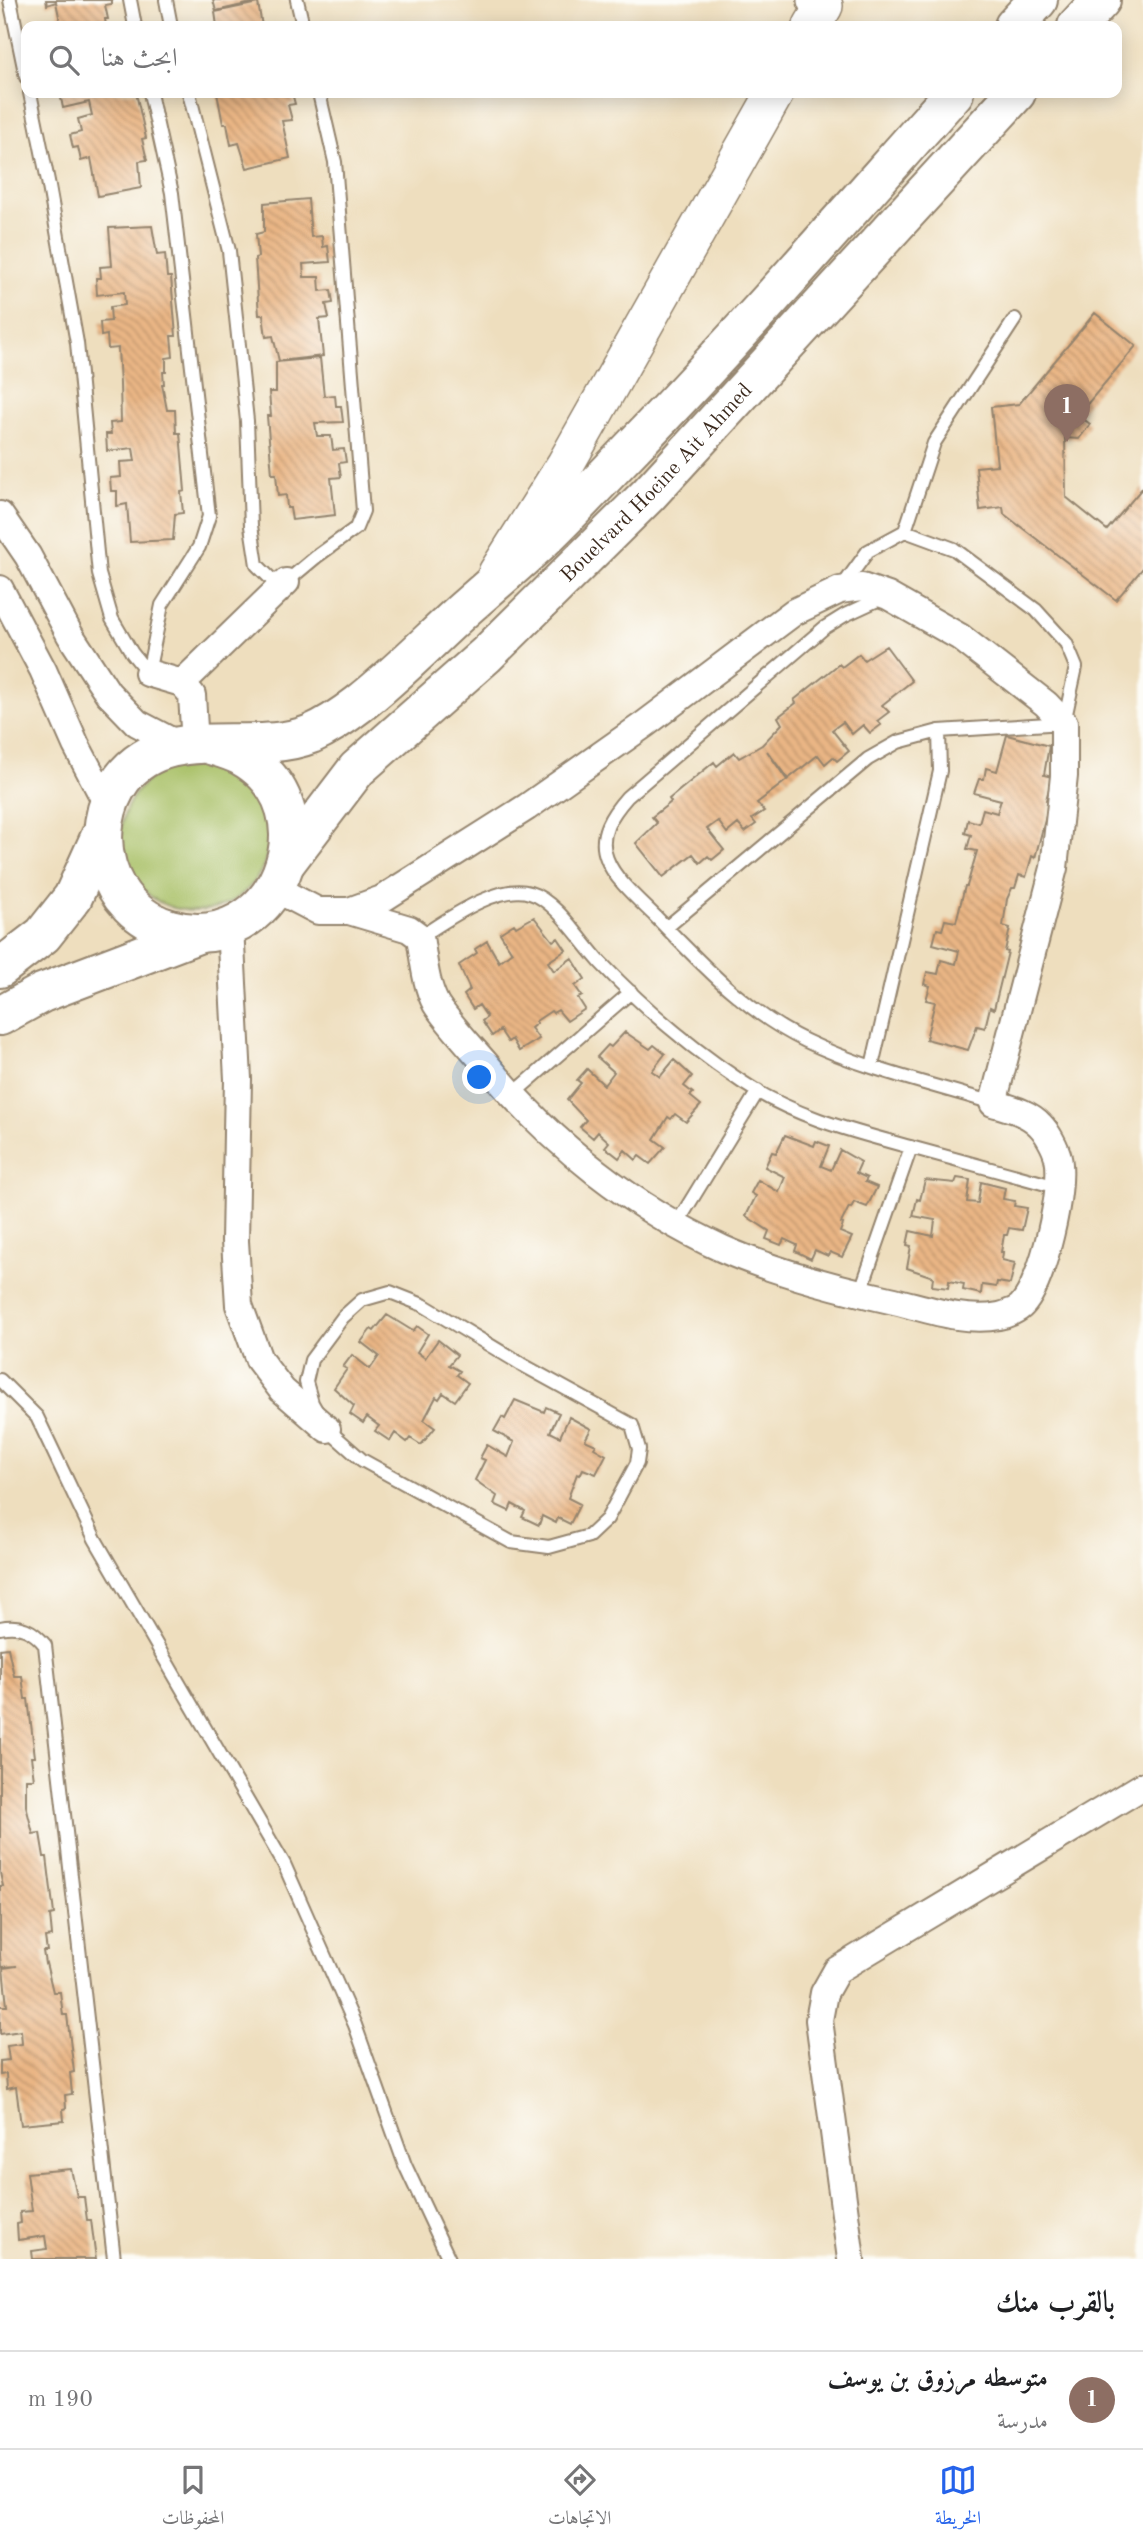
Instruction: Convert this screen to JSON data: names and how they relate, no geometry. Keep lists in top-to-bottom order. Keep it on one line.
{"streets":{"main road":["Bouelvard Hocine Ait Ahmed"]},"page":{"search":"ابحث هنا","pins":"1","heading":"بالقرب منك","list":[{"mark":"1","name":"متوسطه مرزوق بن يوسف","note":"مدرسة","value":"190 m"}],"nav":["الخريطة","الاتجاهات","المحفوظات"]}}
